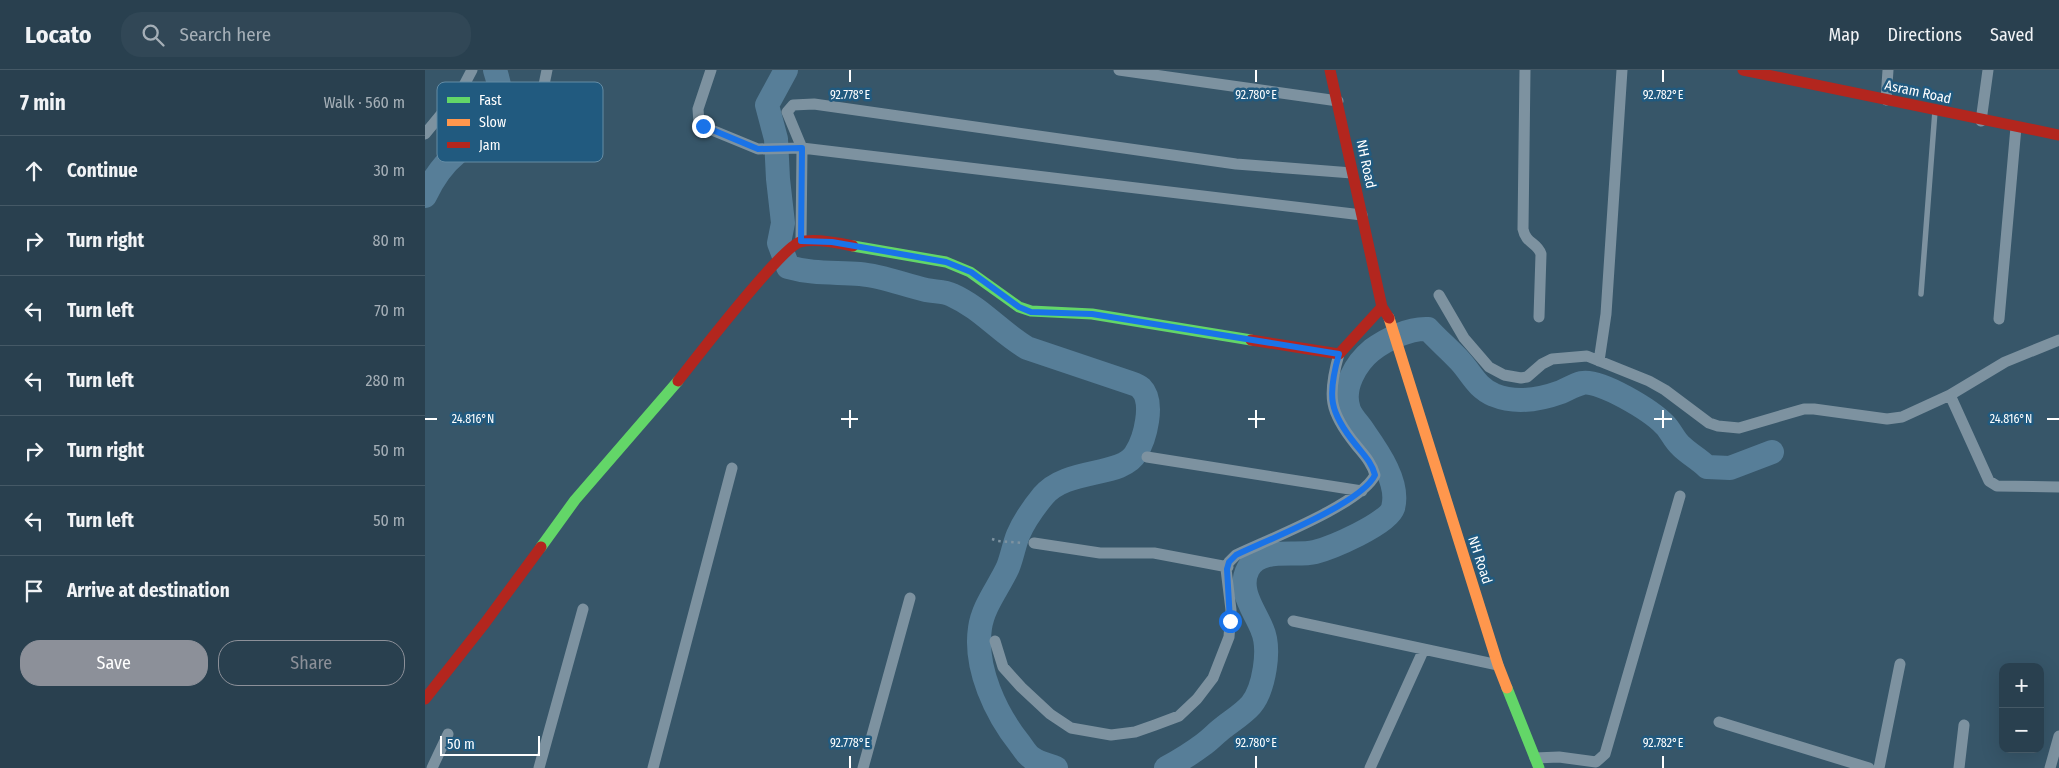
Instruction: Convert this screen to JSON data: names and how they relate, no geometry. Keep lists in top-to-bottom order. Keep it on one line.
{"streets":{"street":["Asram Road","NH Road"]},"legend":["Fast","Slow","Jam"],"scale_bar":"50 m","page":{"header":"Locato","search":"Search here","nav":["Map","Directions","Saved"],"heading":["7 min","Walk · 560 m"],"list":[["Continue","30 m"],["Turn right","80 m"],["Turn left","70 m"],["Turn left","280 m"],["Turn right","50 m"],["Turn left","50 m"],"Arrive at destination"],"buttons":["Save","Share"],"map_buttons":["+","−"],"scale":"50 m"},"coordinates":["92.778°E","92.780°E","92.782°E","24.816°N"]}
